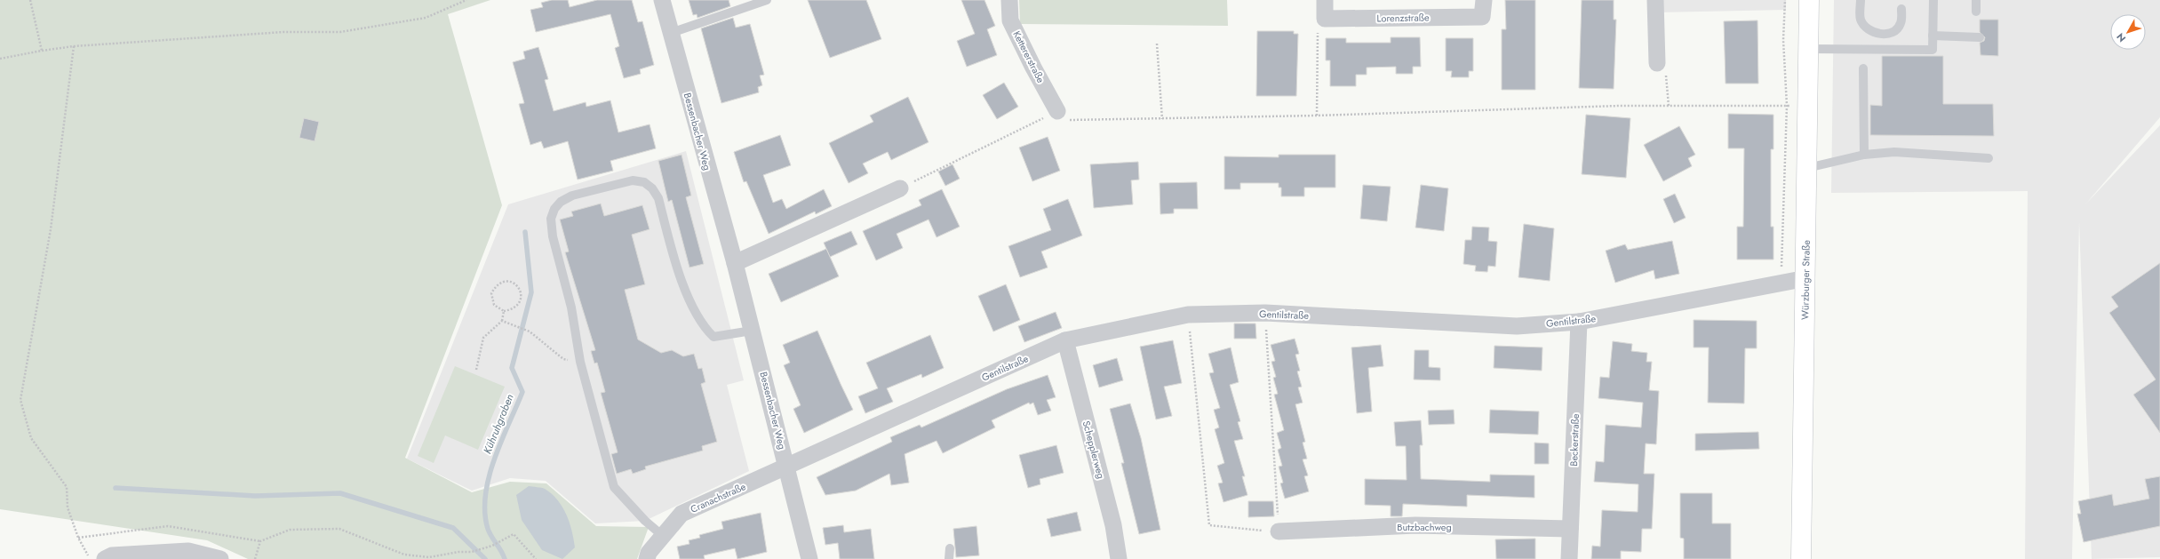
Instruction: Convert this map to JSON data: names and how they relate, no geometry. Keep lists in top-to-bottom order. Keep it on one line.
{"streets":{"main road":["Würzburger Straße"],"street":["Lorenzstraße","Kettererstraße","Bessenbacher Weg","Gentilstraße","Beckerstraße","Schepplerweg","Cranachstraße","Butzbachweg"]},"crossings":[["Bessenbacher Weg","Gentilstraße"],["Bessenbacher Weg","Cranachstraße"],["Würzburger Straße","Gentilstraße"],["Gentilstraße","Beckerstraße"],["Gentilstraße","Schepplerweg"],["Gentilstraße","Cranachstraße"],["Beckerstraße","Butzbachweg"]],"water":["Kühruhgraben"],"north":"bottom left"}
